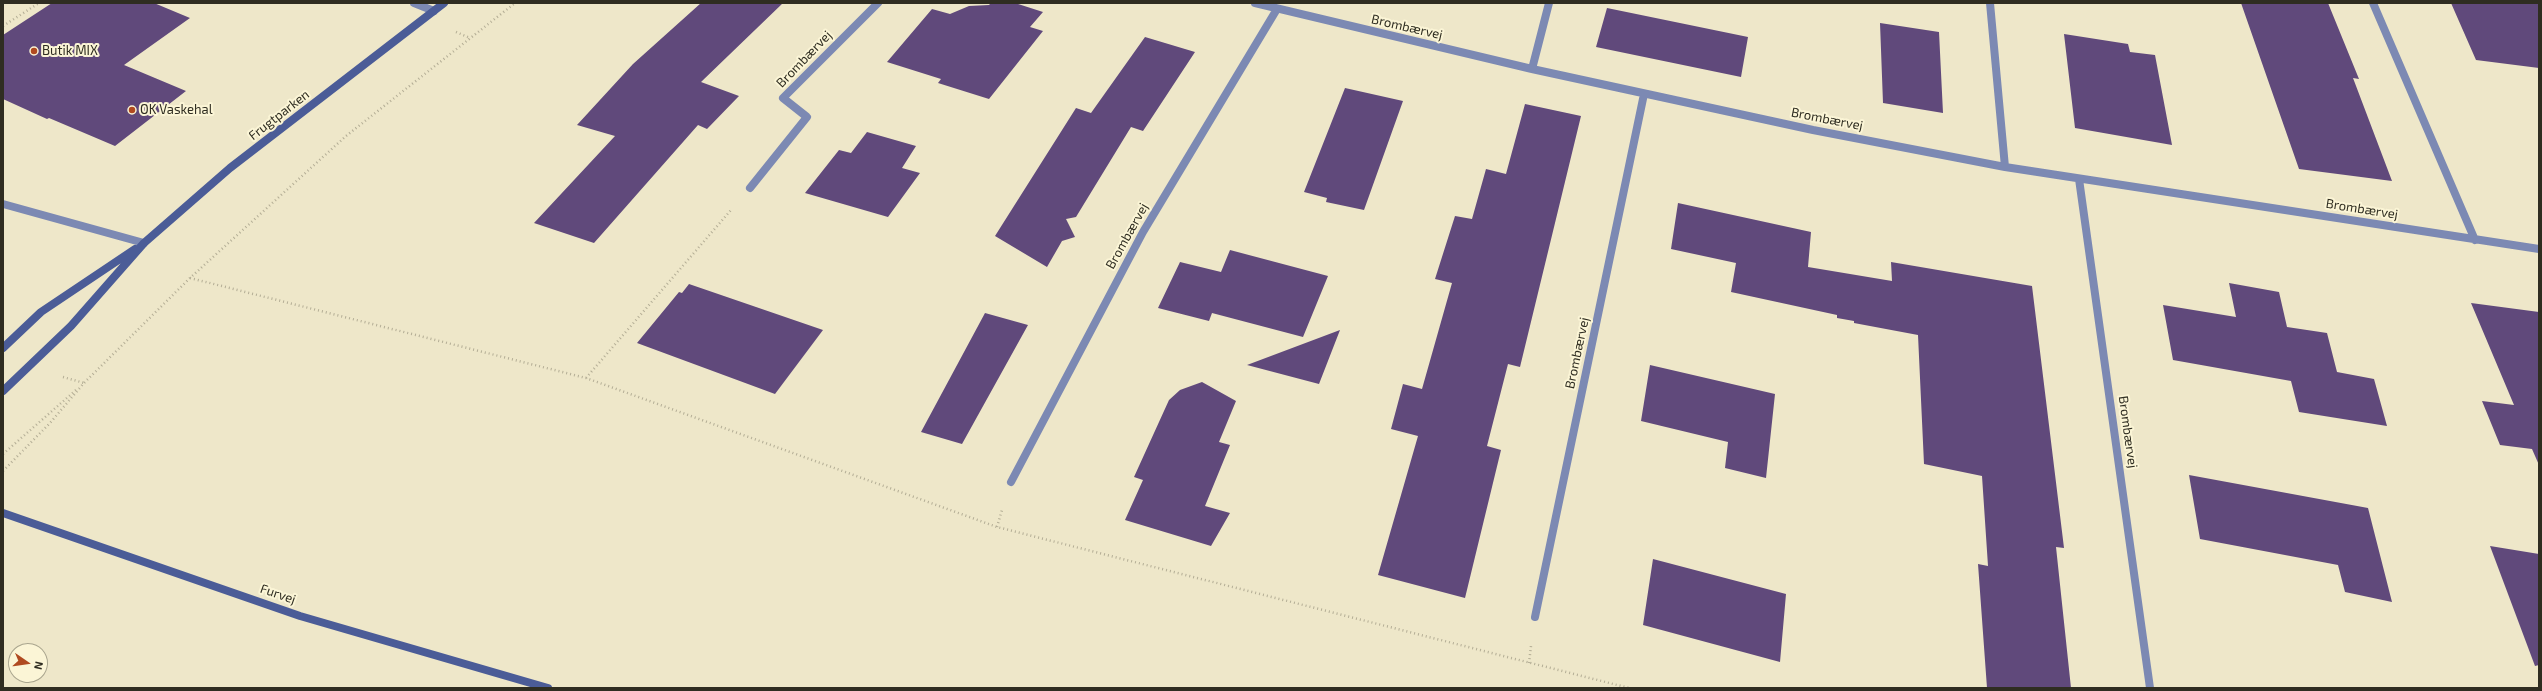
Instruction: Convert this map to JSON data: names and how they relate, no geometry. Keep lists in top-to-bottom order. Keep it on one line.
{"streets":{"street":["Brombærvej","Frugtparken","Furvej"]},"places":["Butik MIX","OK Vaskehal"],"north":"right"}
